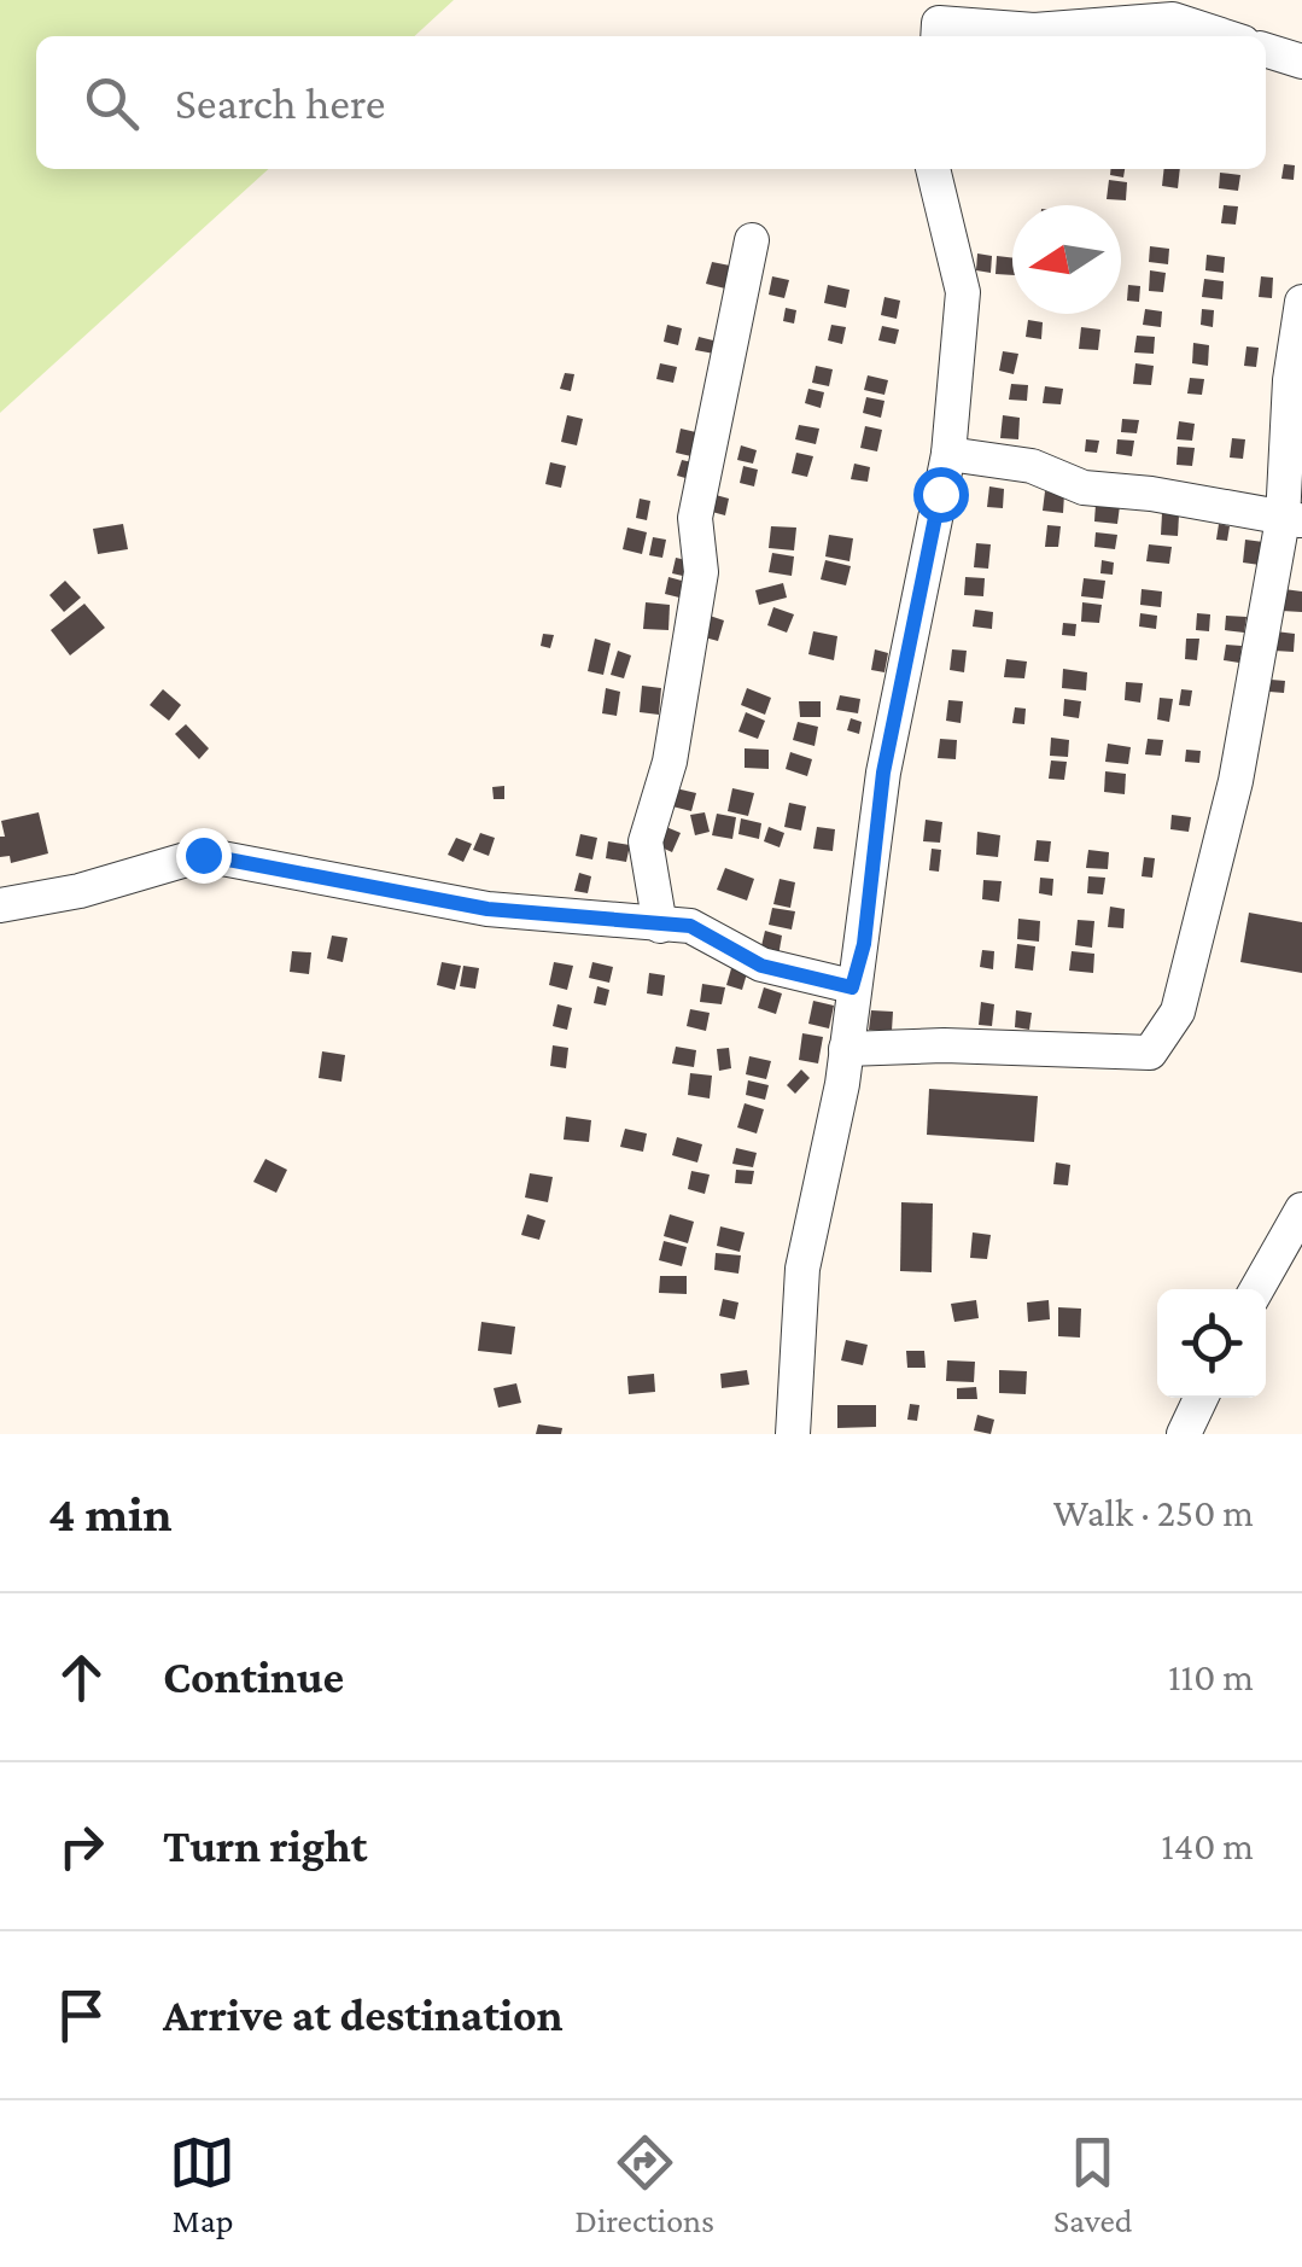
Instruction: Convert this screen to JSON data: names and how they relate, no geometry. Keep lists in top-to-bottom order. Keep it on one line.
{"north":"left","page":{"search":"Search here","heading":["4 min","Walk · 250 m"],"list":[["Continue","110 m"],["Turn right","140 m"],"Arrive at destination"],"nav":["Map","Directions","Saved"]}}
